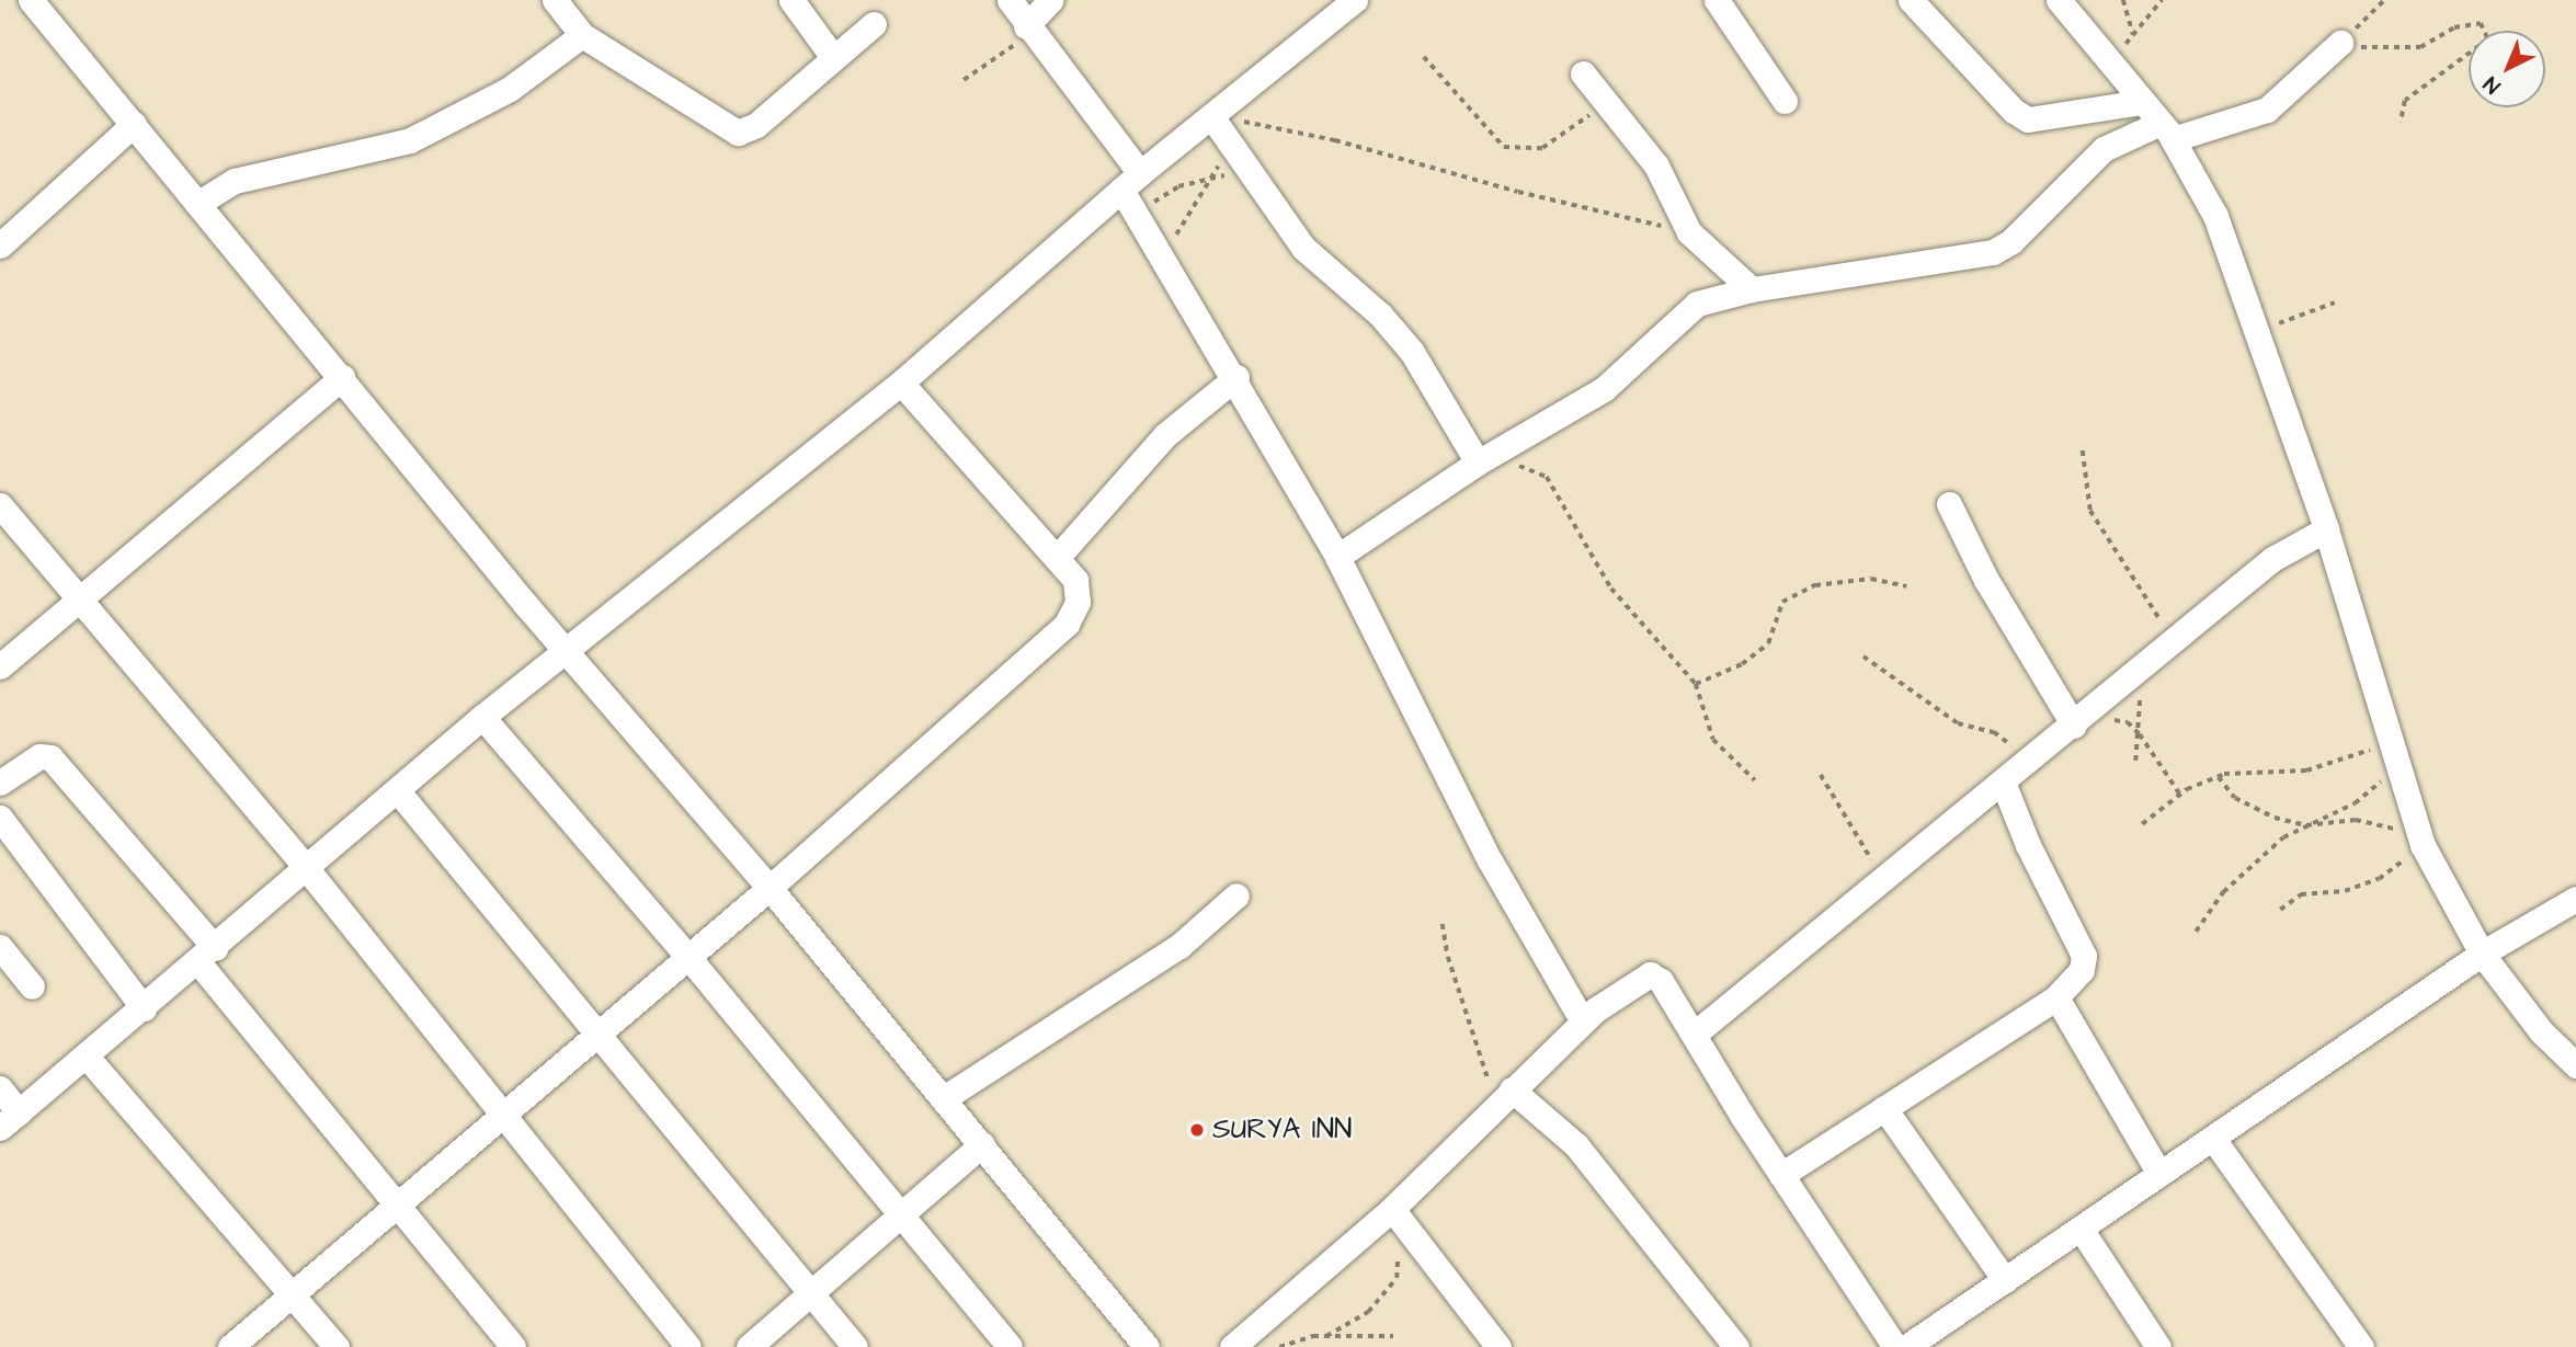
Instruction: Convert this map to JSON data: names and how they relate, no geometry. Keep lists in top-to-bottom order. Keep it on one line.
{"places":["SURYA INN"],"north":"bottom left"}
